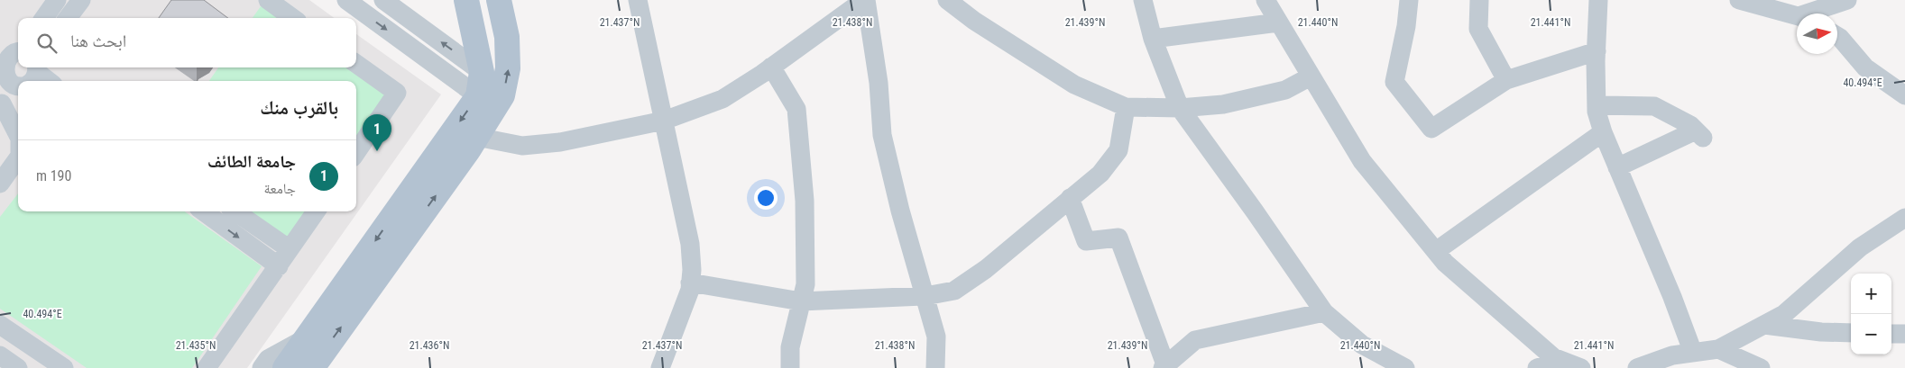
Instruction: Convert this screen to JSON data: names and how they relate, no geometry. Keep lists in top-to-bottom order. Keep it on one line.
{"north":"right","page":{"search":"ابحث هنا","heading":"بالقرب منك","pins":"1","list":[{"mark":"1","name":"جامعة الطائف","note":"جامعة","value":"190 m"}],"map_buttons":["+","−"]},"coordinates":["21.437°N","21.438°N","21.439°N","21.441°N","21.440°N","40.494°E","21.435°N","21.436°N"]}
